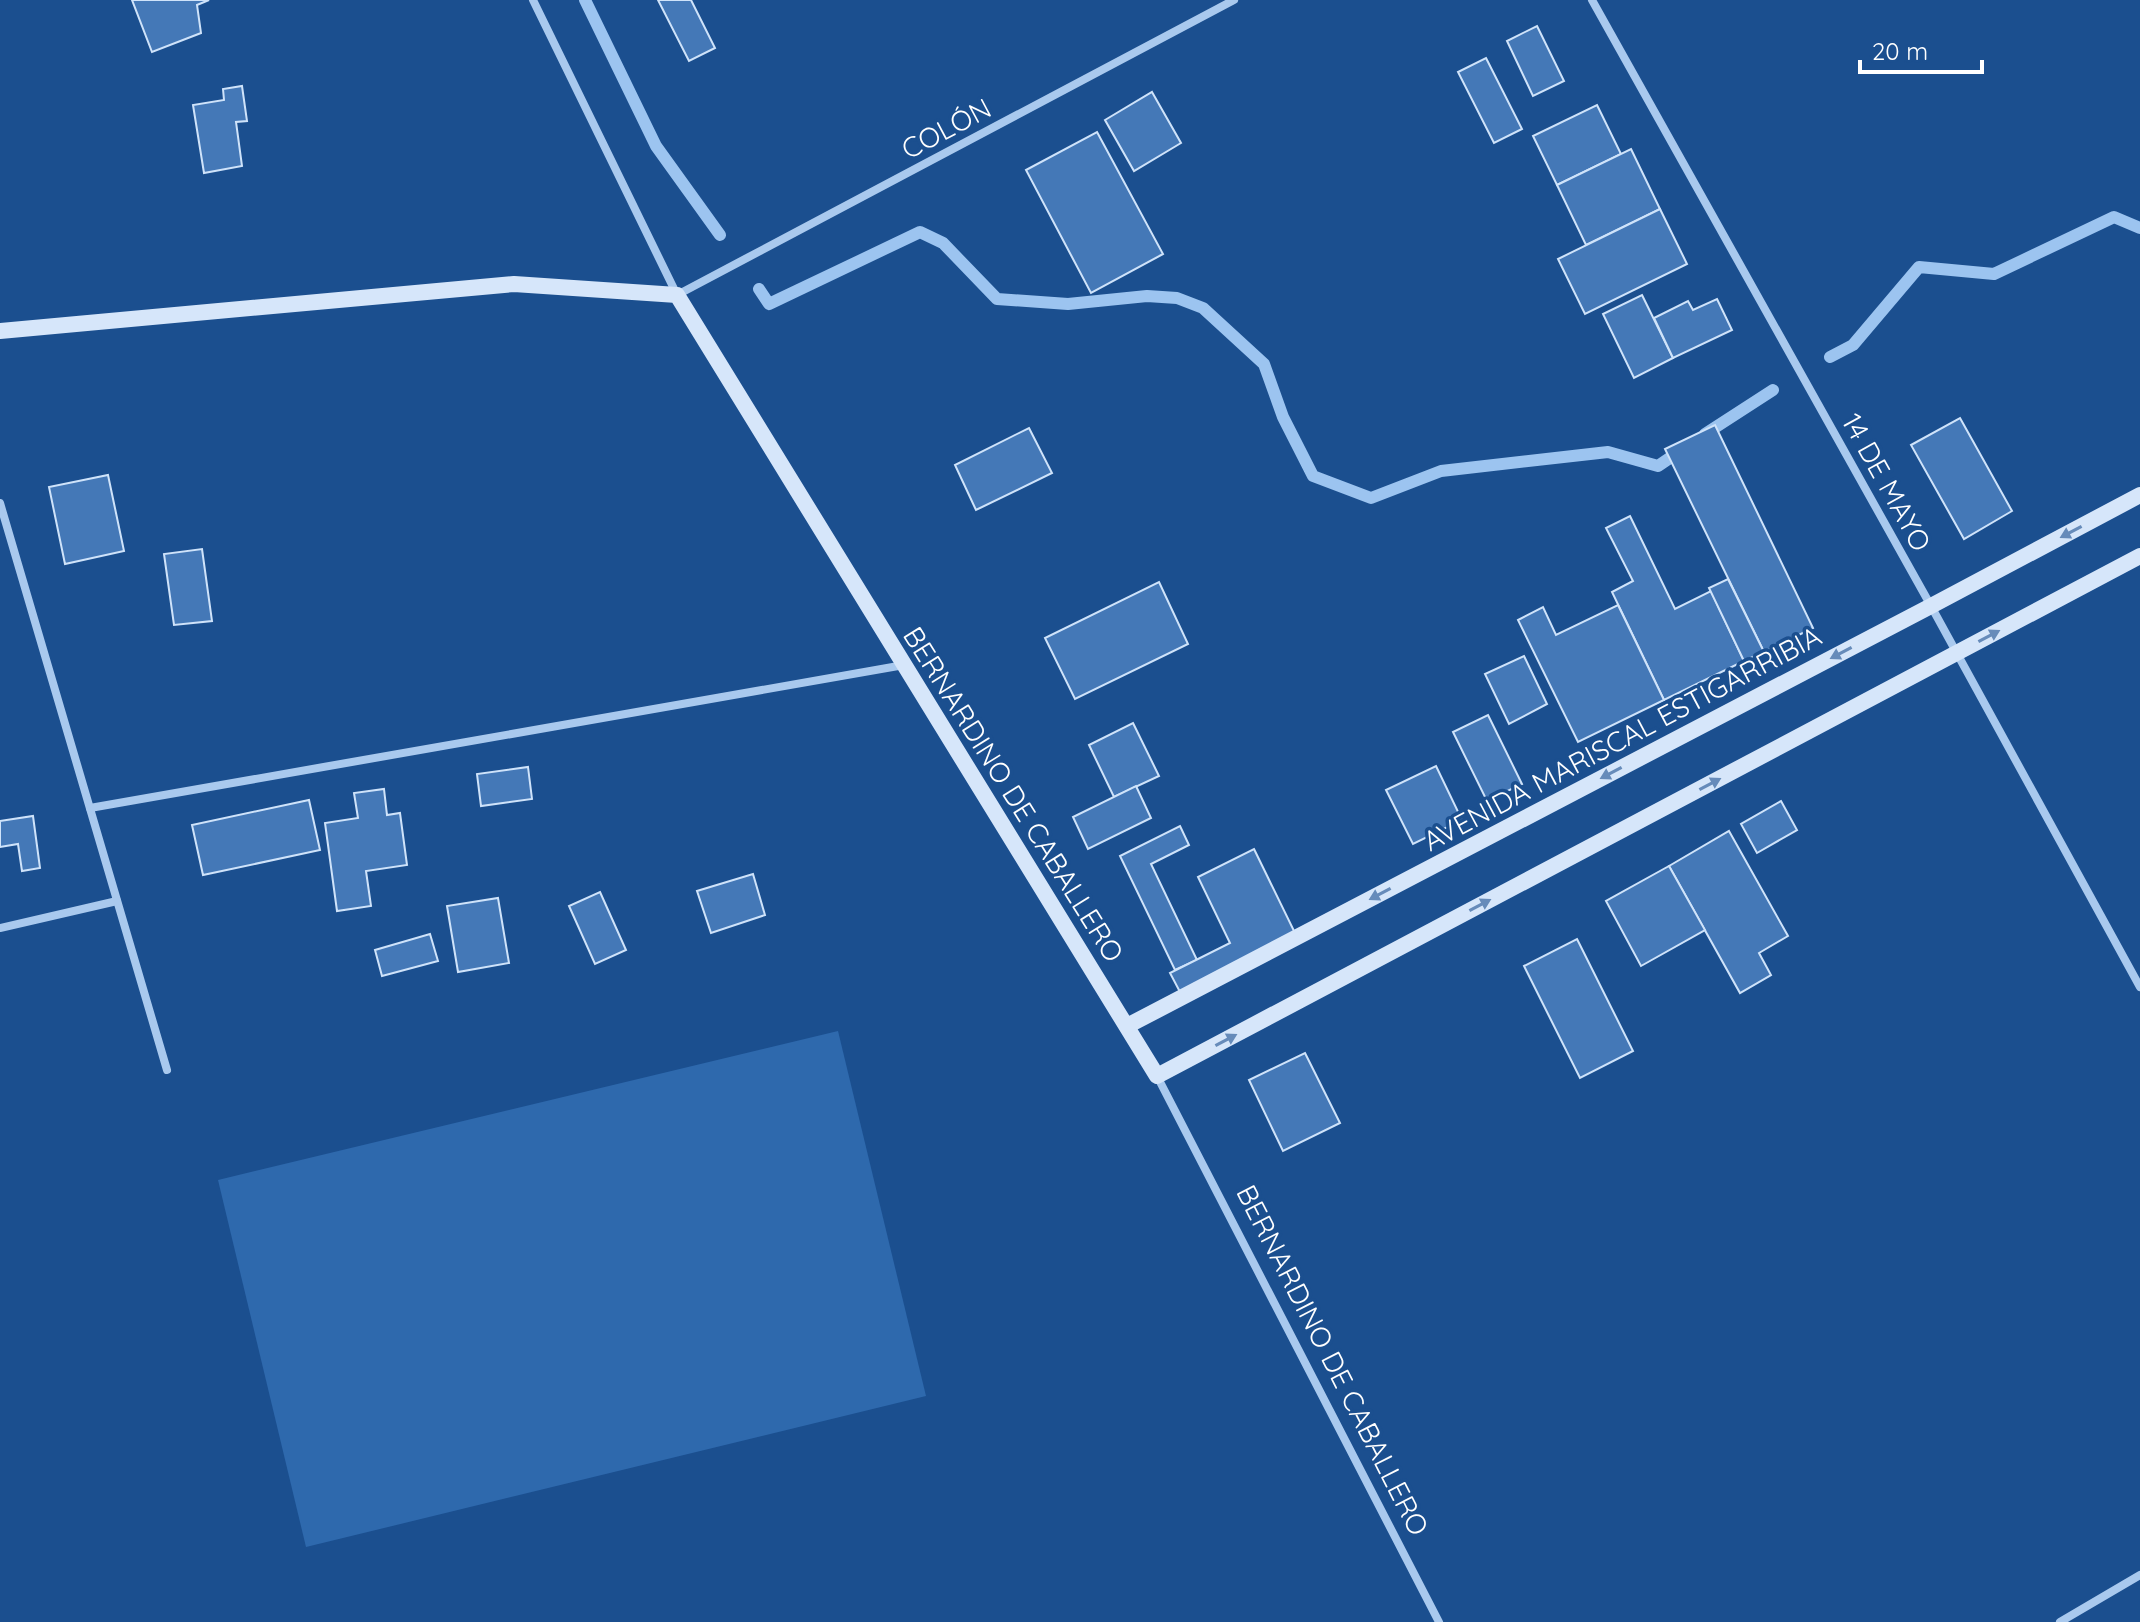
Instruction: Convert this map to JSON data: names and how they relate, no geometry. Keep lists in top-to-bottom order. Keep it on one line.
{"streets":{"main road":["AVENIDA MARISCAL ESTIGARRIBIA","BERNARDINO DE CABALLERO"],"street":["COLÓN","14 DE MAYO"]},"crossings":[["COLÓN","BERNARDINO DE CABALLERO"],["14 DE MAYO","AVENIDA MARISCAL ESTIGARRIBIA"],["AVENIDA MARISCAL ESTIGARRIBIA","BERNARDINO DE CABALLERO"]],"scale_bar":"20 m"}
